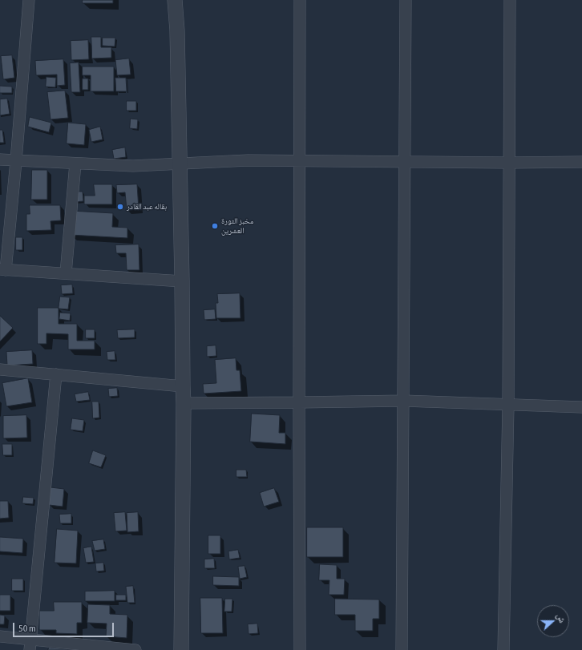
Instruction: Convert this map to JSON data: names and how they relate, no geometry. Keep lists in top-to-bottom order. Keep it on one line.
{"places":["بقاله عبد القادر","مخبز الثورة العشرين"],"scale_bar":"50 m","north":"right"}
